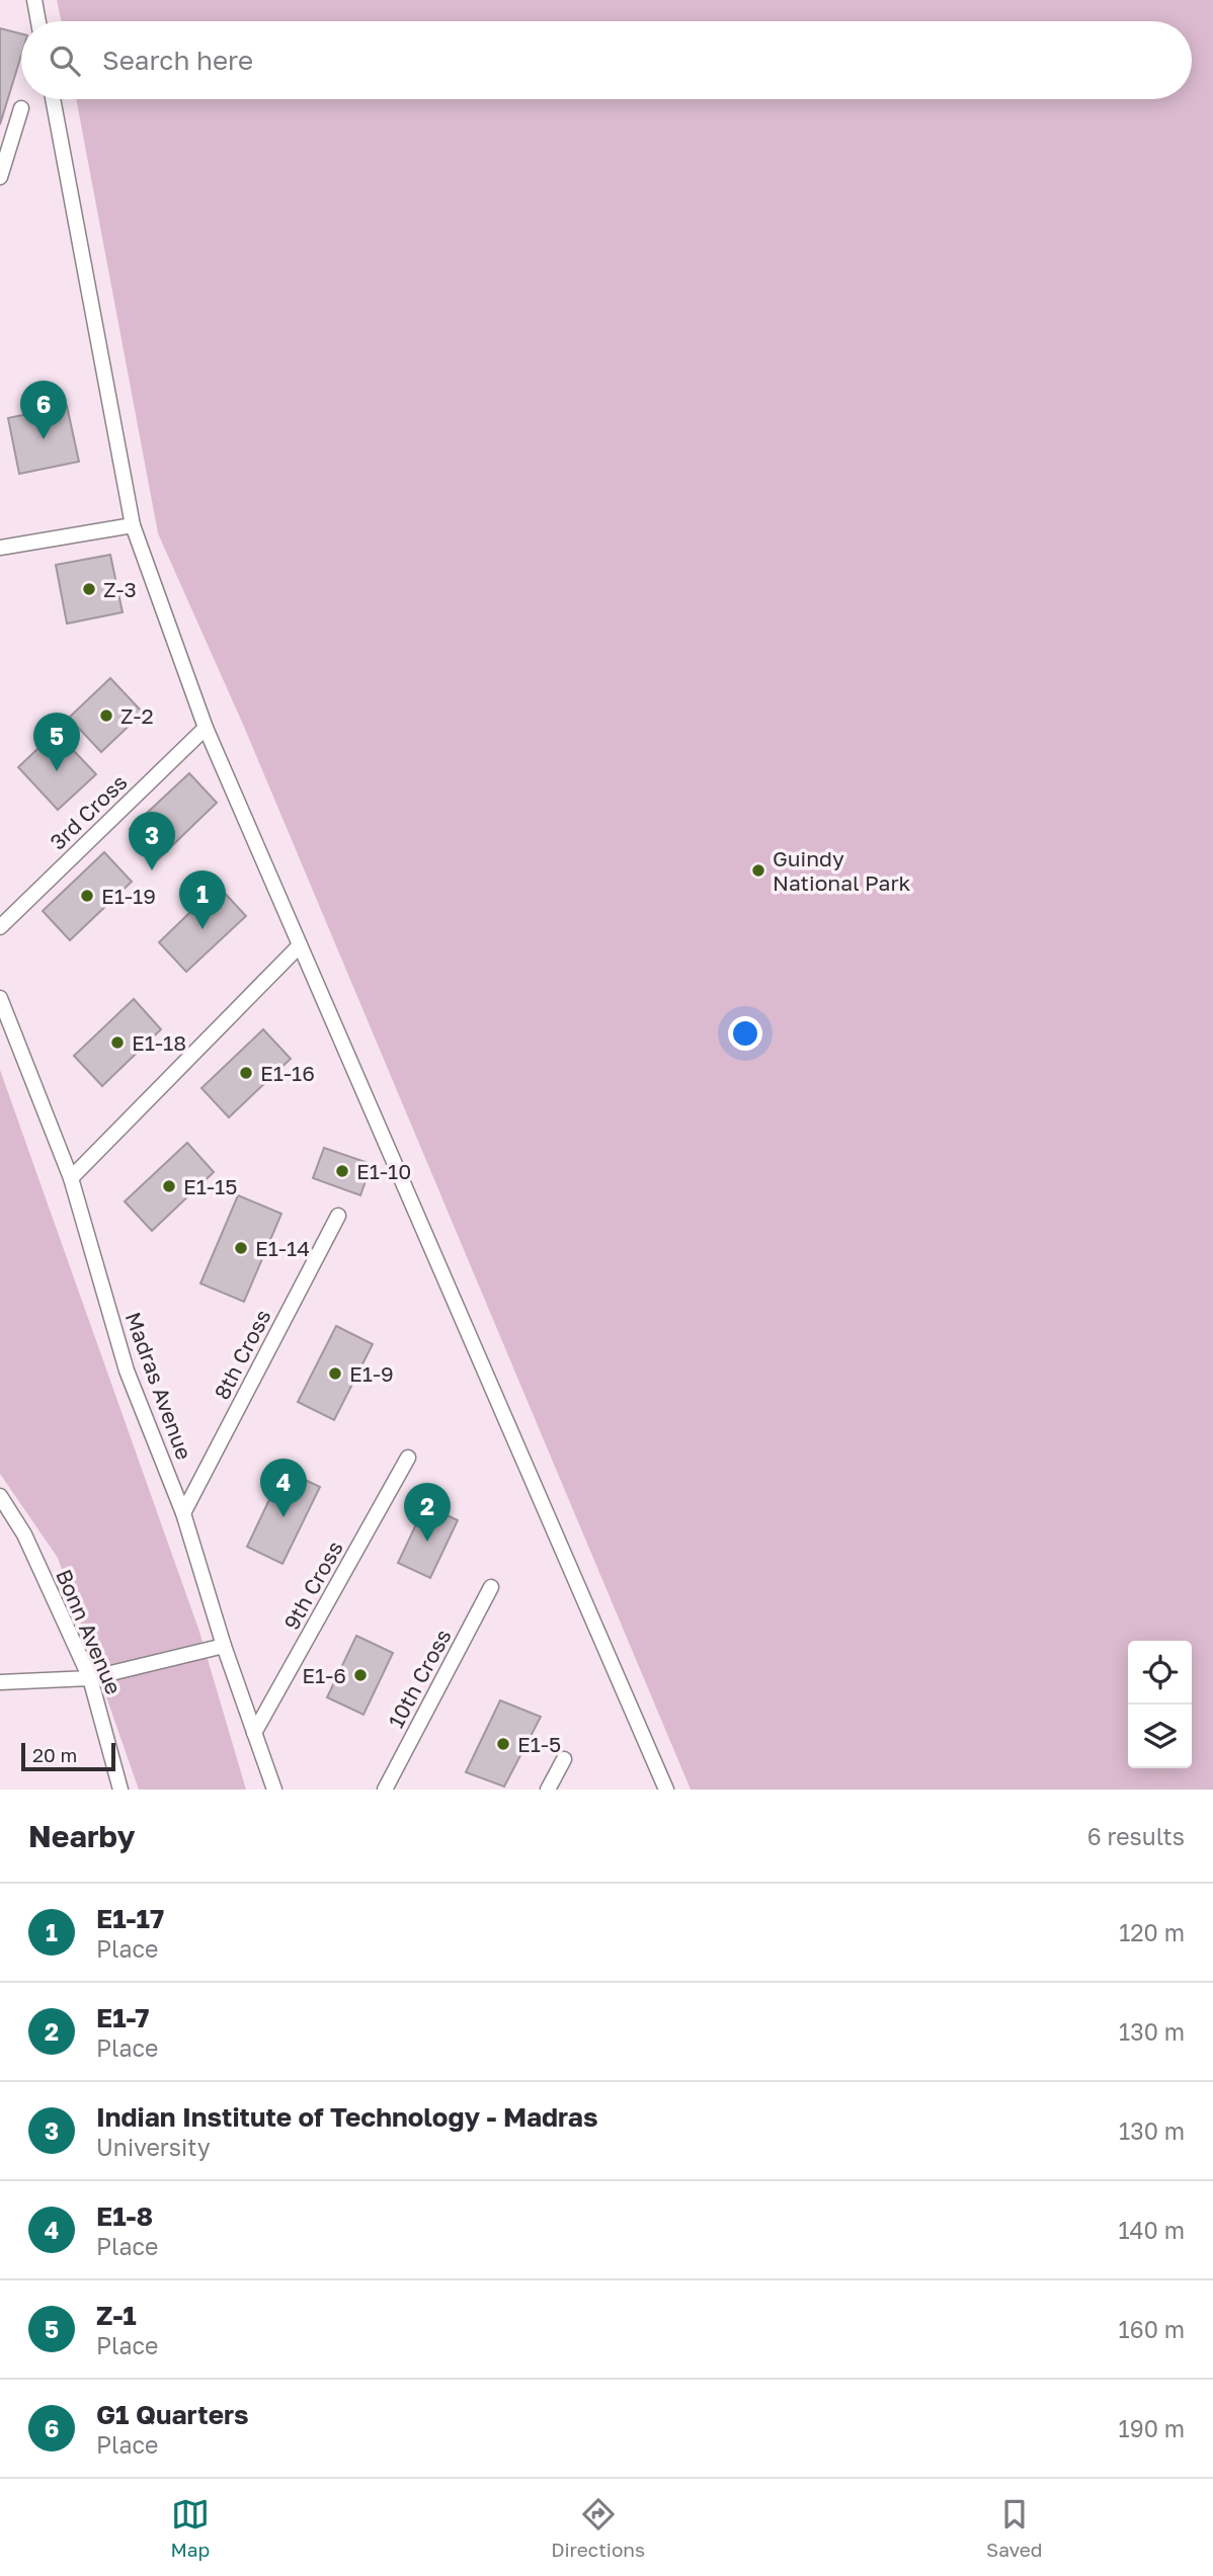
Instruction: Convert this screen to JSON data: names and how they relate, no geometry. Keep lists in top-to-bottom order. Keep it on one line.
{"streets":{"lane":["3rd Cross","8th Cross","Madras Avenue","9th Cross","Bonn Avenue","10th Cross"]},"crossings":[["8th Cross","Madras Avenue"],["Madras Avenue","9th Cross"]],"places":["Z-3","Z-2","Guindy National Park","E1-19","E1-18","E1-16","E1-10","E1-15","E1-14","E1-9","E1-6","E1-5"],"scale_bar":"20 m","page":{"search":"Search here","pins":["6","5","3","1","4","2"],"scale":"20 m","heading":["Nearby","6 results"],"list":[{"mark":"1","name":"E1-17","note":"Place","value":"120 m"},{"mark":"2","name":"E1-7","note":"Place","value":"130 m"},{"mark":"3","name":"Indian Institute of Technology - Madras","note":"University","value":"130 m"},{"mark":"4","name":"E1-8","note":"Place","value":"140 m"},{"mark":"5","name":"Z-1","note":"Place","value":"160 m"},{"mark":"6","name":"G1 Quarters","note":"Place","value":"190 m"}],"nav":["Map","Directions","Saved"]}}
